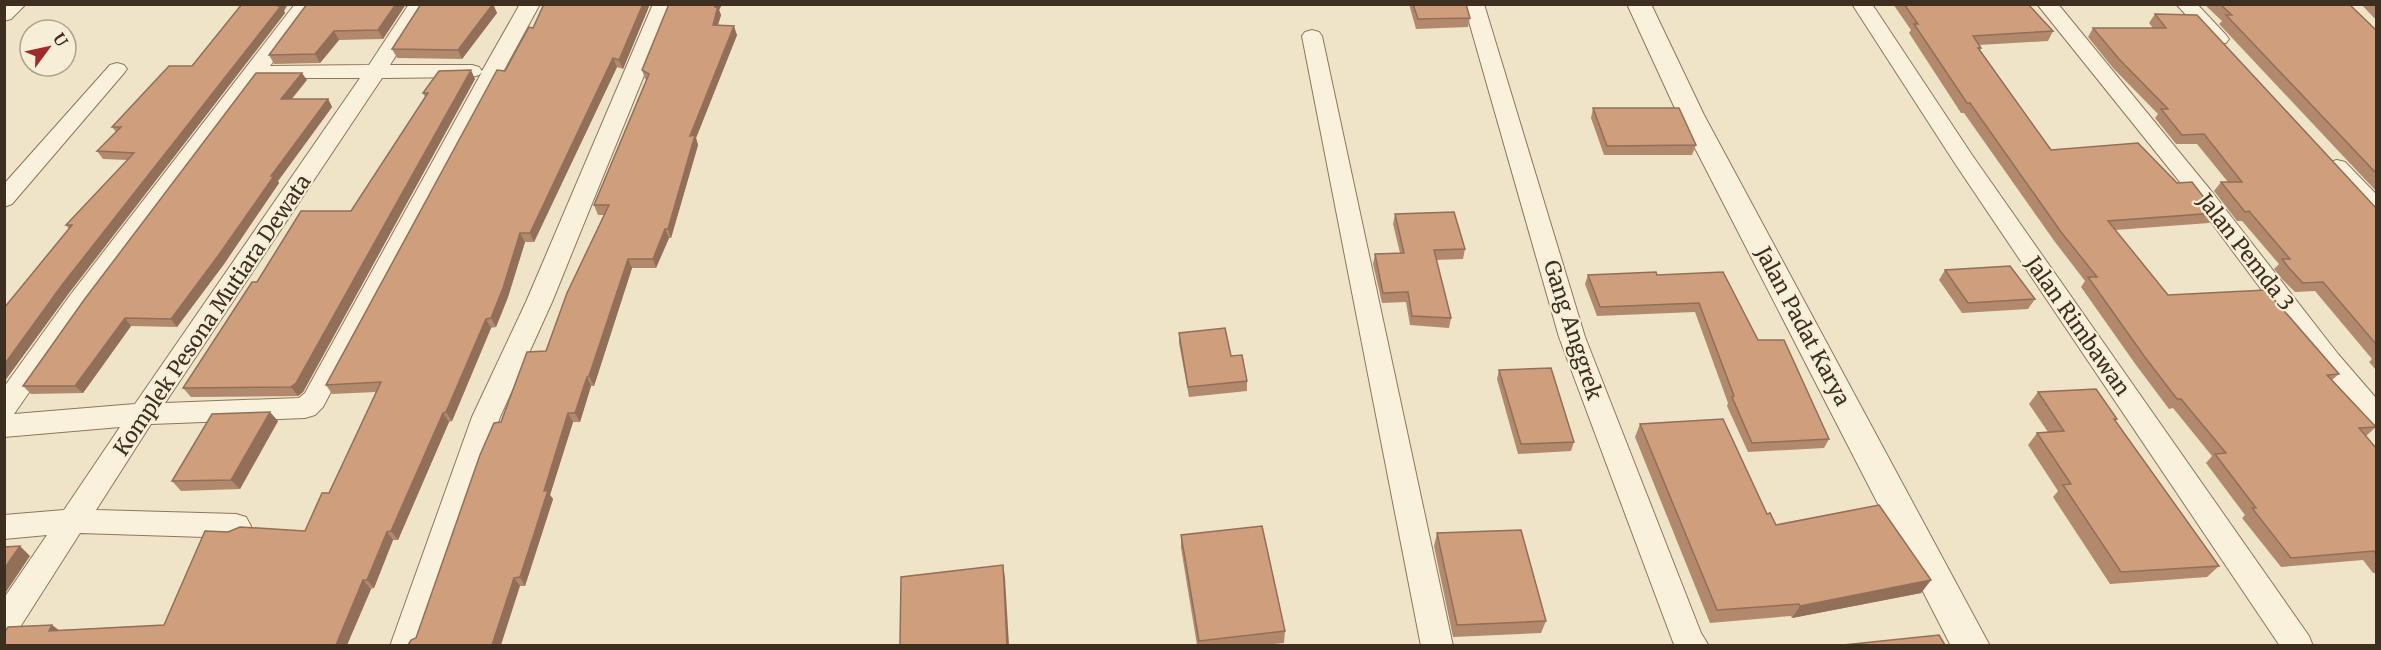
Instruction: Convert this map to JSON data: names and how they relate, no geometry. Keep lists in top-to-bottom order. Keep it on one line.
{"streets":{"street":["Jalan Pemda 3","Komplek Pesona Mutiara Dewata","Jalan Padat Karya","Jalan Rimbawan","Gang Anggrek"]},"north":"top right"}
